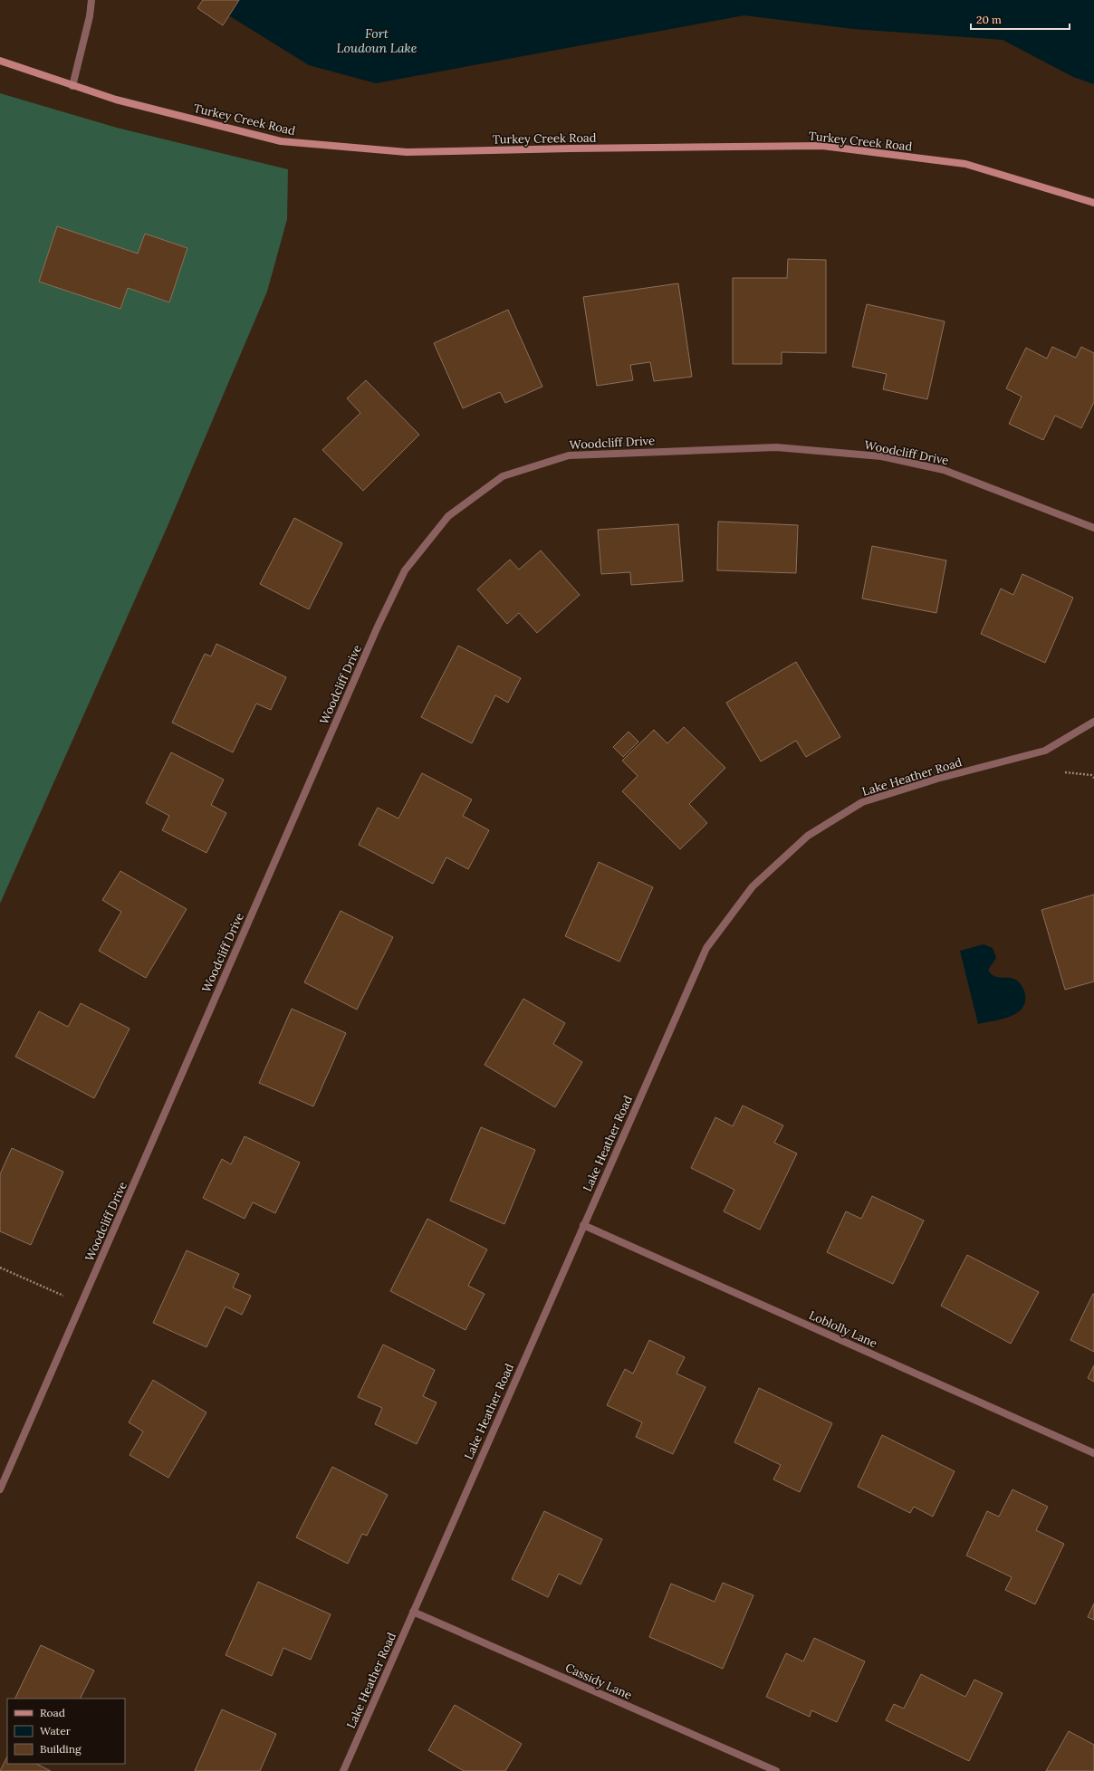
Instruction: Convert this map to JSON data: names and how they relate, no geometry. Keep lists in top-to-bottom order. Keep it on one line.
{"streets":{"street":["Turkey Creek Road","Woodcliff Drive","Lake Heather Road","Loblolly Lane","Cassidy Lane"]},"crossings":[["Lake Heather Road","Loblolly Lane"],["Lake Heather Road","Cassidy Lane"]],"water":["Fort Loudoun Lake"],"legend":["Road","Water","Building"],"scale_bar":"20 m"}
